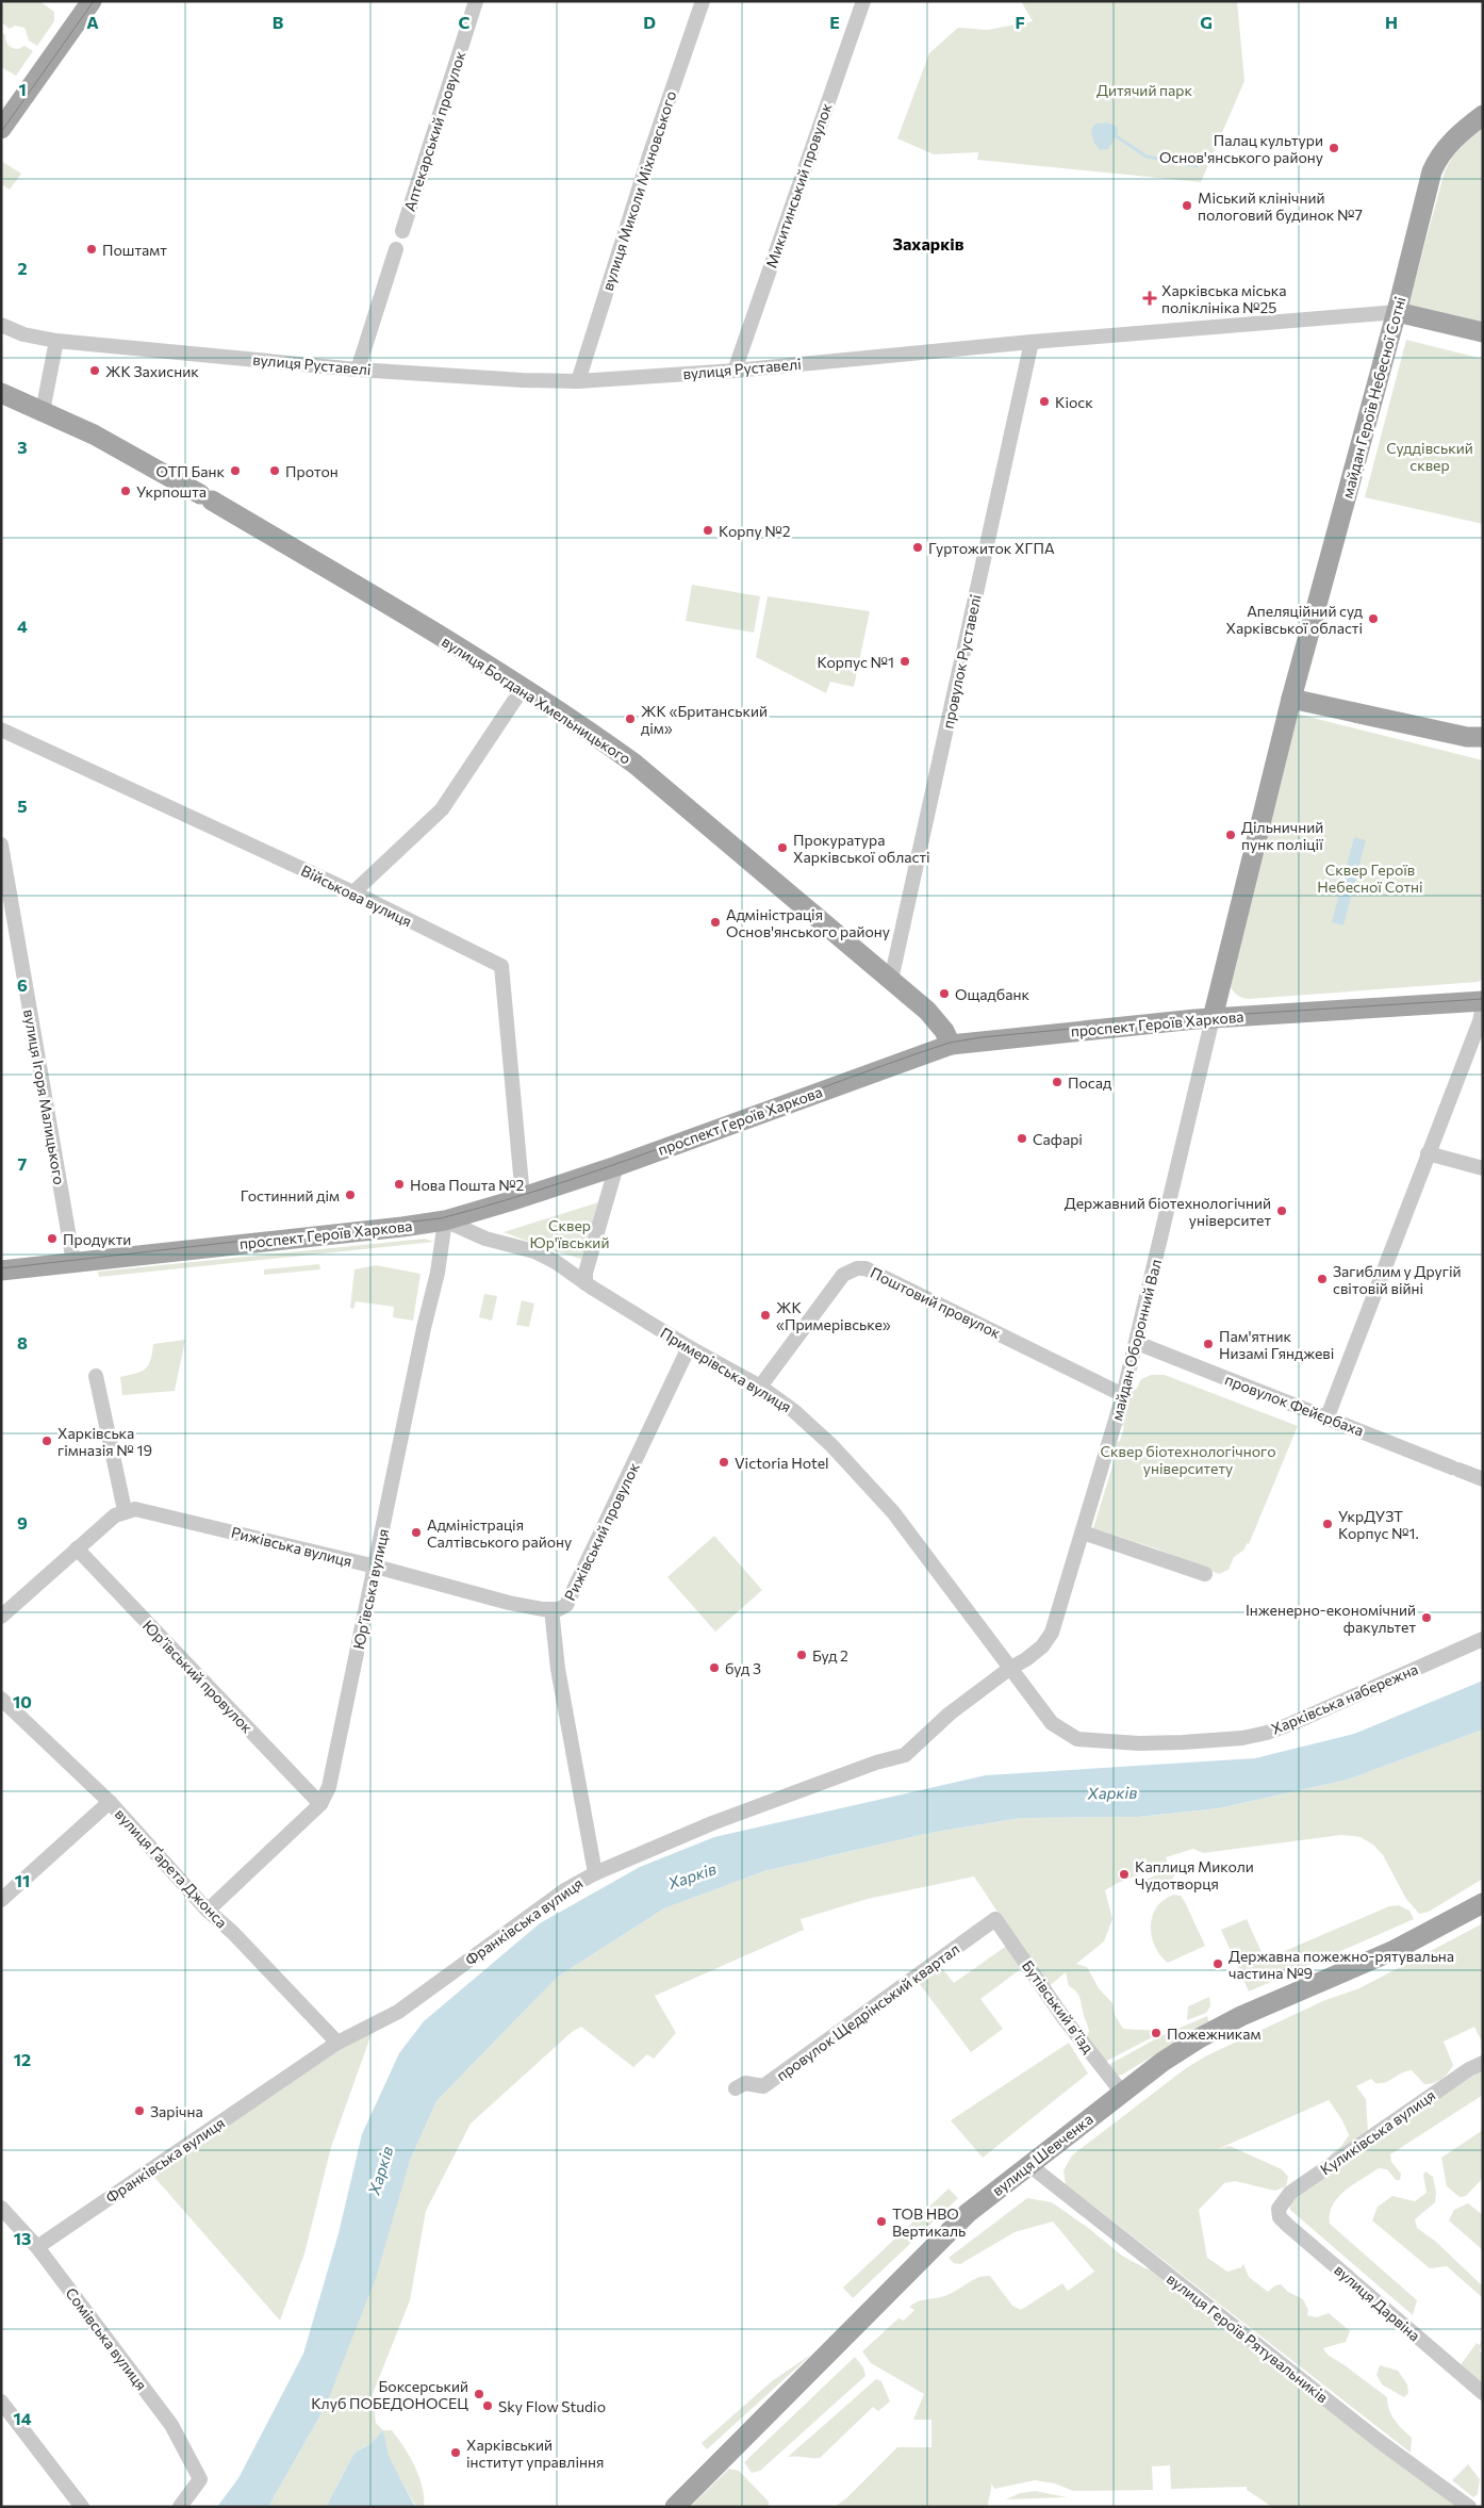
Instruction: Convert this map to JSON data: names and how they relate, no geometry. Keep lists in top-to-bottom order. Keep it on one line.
{"streets":{"main road":["вулиця Руставелі","майдан Героїв Небесної Сотні","вулиця Богдана Хмельницького","проспект Героїв Харкова","вулиця Шевченка"],"street":["Аптекарський провулок","Микитинський провулок","вулиця Миколи Міхновського","провулок Руставелі","Військова вулиця","вулиця Ігоря Малицького","Поштовий провулок","майдан Оборонний Вал","Примерівська вулиця","провулок Фейєрбаха","Рижівський провулок","Рижівська вулиця","Юр’ївська вулиця","Юр’ївський провулок","Харківська набережна","вулиця Ґарета Джонса","Франківська вулиця","Бутівський в’їзд","провулок Щедрінський квартал","Куликівська вулиця","вулиця Дарвіна","вулиця Героїв Рятувальників","Сомівська вулиця"]},"crossings":[["Микитинський провулок","вулиця Руставелі"],["вулиця Миколи Міхновського","вулиця Руставелі"],["вулиця Руставелі","майдан Героїв Небесної Сотні"],["вулиця Руставелі","провулок Руставелі"],["майдан Героїв Небесної Сотні","проспект Героїв Харкова"],["майдан Героїв Небесної Сотні","майдан Оборонний Вал"],["провулок Руставелі","вулиця Богдана Хмельницького"],["вулиця Богдана Хмельницького","проспект Героїв Харкова"],["Військова вулиця","проспект Героїв Харкова"],["проспект Героїв Харкова","вулиця Ігоря Малицького"],["проспект Героїв Харкова","майдан Оборонний Вал"],["проспект Героїв Харкова","Примерівська вулиця"],["проспект Героїв Харкова","Юр’ївська вулиця"],["Поштовий провулок","майдан Оборонний Вал"],["Поштовий провулок","Примерівська вулиця"],["майдан Оборонний Вал","провулок Фейєрбаха"],["майдан Оборонний Вал","Франківська вулиця"],["Примерівська вулиця","Рижівський провулок"],["Примерівська вулиця","Юр’ївська вулиця"],["Примерівська вулиця","Харківська набережна"],["Примерівська вулиця","Франківська вулиця"],["Рижівський провулок","Рижівська вулиця"],["Рижівський провулок","Франківська вулиця"],["Рижівська вулиця","Юр’ївська вулиця"],["Юр’ївська вулиця","Юр’ївський провулок"],["Юр’ївська вулиця","вулиця Ґарета Джонса"],["Харківська набережна","Франківська вулиця"],["вулиця Ґарета Джонса","Франківська вулиця"],["Франківська вулиця","Сомівська вулиця"],["Бутівський в’їзд","провулок Щедрінський квартал"],["Бутівський в’їзд","вулиця Шевченка"],["Куликівська вулиця","вулиця Дарвіна"],["вулиця Шевченка","вулиця Героїв Рятувальників"]],"districts":["Захарків"],"water":["Харків"],"parks":["Дитячий парк","Суддівський сквер","Сквер Героїв Небесної Сотні","Сквер Юр'ївський","Сквер біотехнологічного університету"],"places":{"other":["Палац культури Основ'янського району","Міський клінічний пологовий будинок №7","Поштамт","ЖК Захисник","Кіоск","ОТП Банк","Протон","Укрпошта","Корпу №2","Гуртожиток ХГПА","Апеляційний суд Харківської області","Корпус №1","ЖК «Британський дім»","Дільничний пунк поліції","Прокуратура Харківської області","Адміністрація Основ'янського району","Ощадбанк","Посад","Сафарі","Нова Пошта №2","Гостинний дім","Державний біотехнологічний університет","Продукти","Загиблим у Другій світовій війні","ЖК «Примерівське»","Пам'ятник Низамі Гянджеві","Харківська гімназія № 19","Victoria Hotel","УкрДУЗТ Корпус №1.","Адміністрація Салтівського району","Інженерно-економічний факультет","Буд 2","буд 3","Каплиця Миколи Чудотворця","Державна пожежно-рятувальна частина №9","Пожежникам","Зарічна","ТОВ НВО Вертикаль","Боксерський Клуб ПОБЕДОНОСЕЦ","Sky Flow Studio","Харківський інститут управління"],"health":["Харківська міська поліклініка №25"]},"grid":{"columns":["A","B","C","D","E","F","G","H"],"rows":["1","2","3","4","5","6","7","8","9","10","11","12","13","14"]}}
